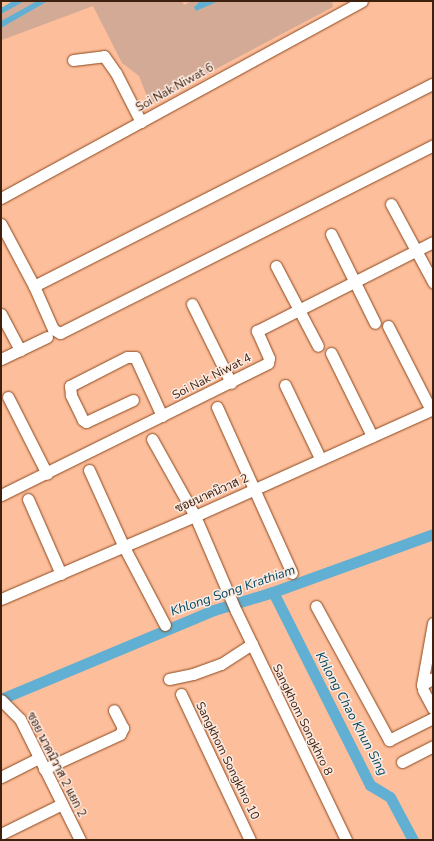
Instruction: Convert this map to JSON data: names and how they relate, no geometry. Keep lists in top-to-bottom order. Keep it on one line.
{"streets":{"street":["Soi Nak Niwat 6","Soi Nak Niwat 4","ซอยนาคนิวาส 2","Sangkhom Songkhro 8","Sangkhom Songkhro 10","ซอย นาคนิวาส 2 แยก 2"]},"crossings":[["ซอยนาคนิวาส 2","Sangkhom Songkhro 8"]],"water":["Khlong Song Krathiam","Khlong Chao Khun Sing"]}
